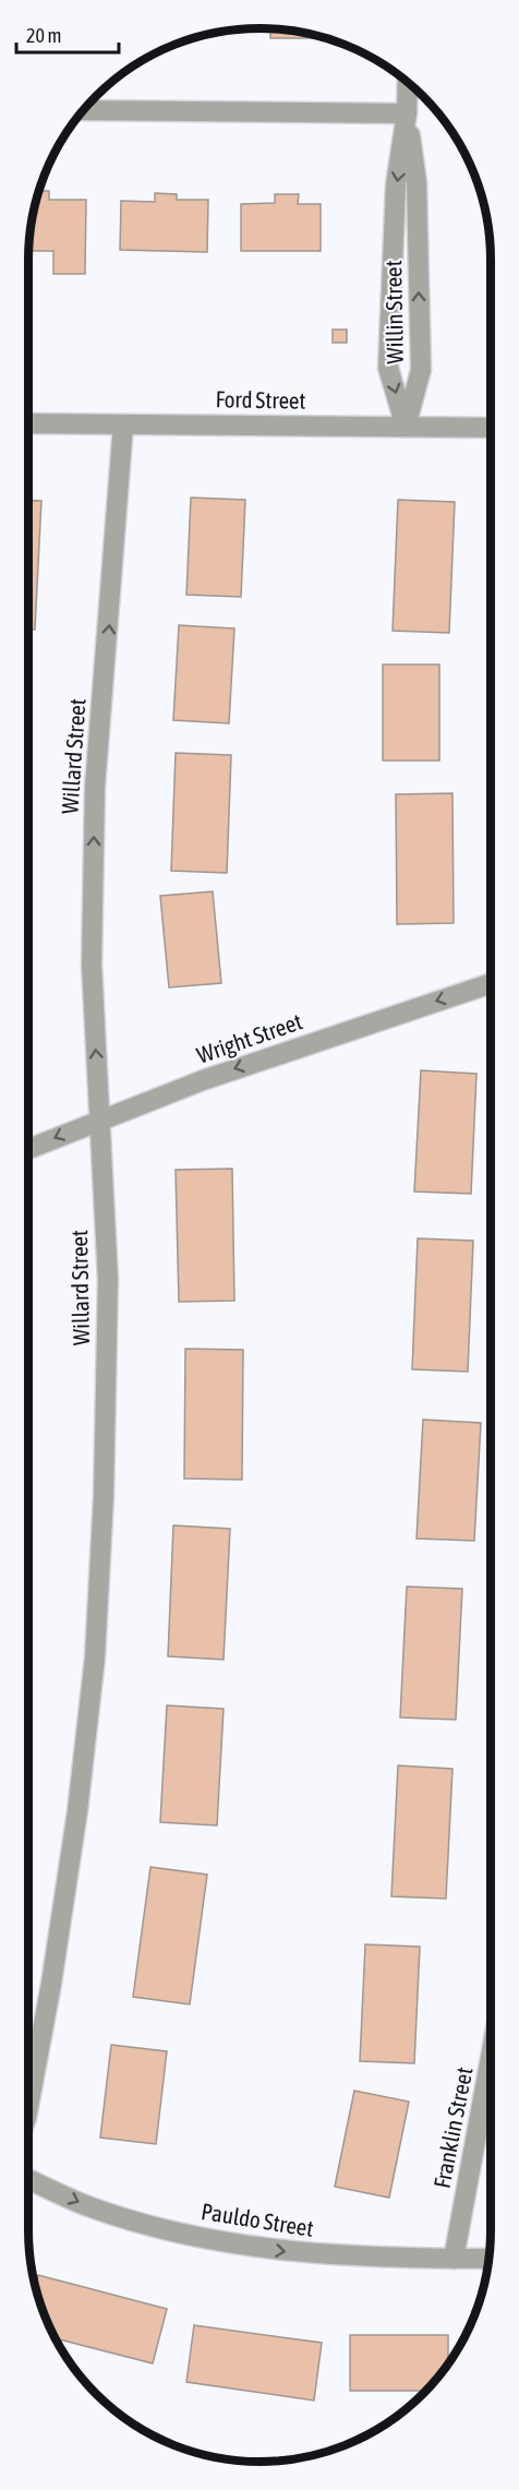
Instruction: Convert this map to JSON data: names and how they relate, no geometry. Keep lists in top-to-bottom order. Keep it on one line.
{"streets":{"street":["Willin Street","Ford Street","Willard Street","Wright Street","Franklin Street","Pauldo Street"]},"crossings":[["Willin Street","Ford Street"],["Ford Street","Willard Street"],["Willard Street","Wright Street"],["Franklin Street","Pauldo Street"]],"one_way":["Willard Street","Wright Street","Pauldo Street"],"scale_bar":"20 m"}
